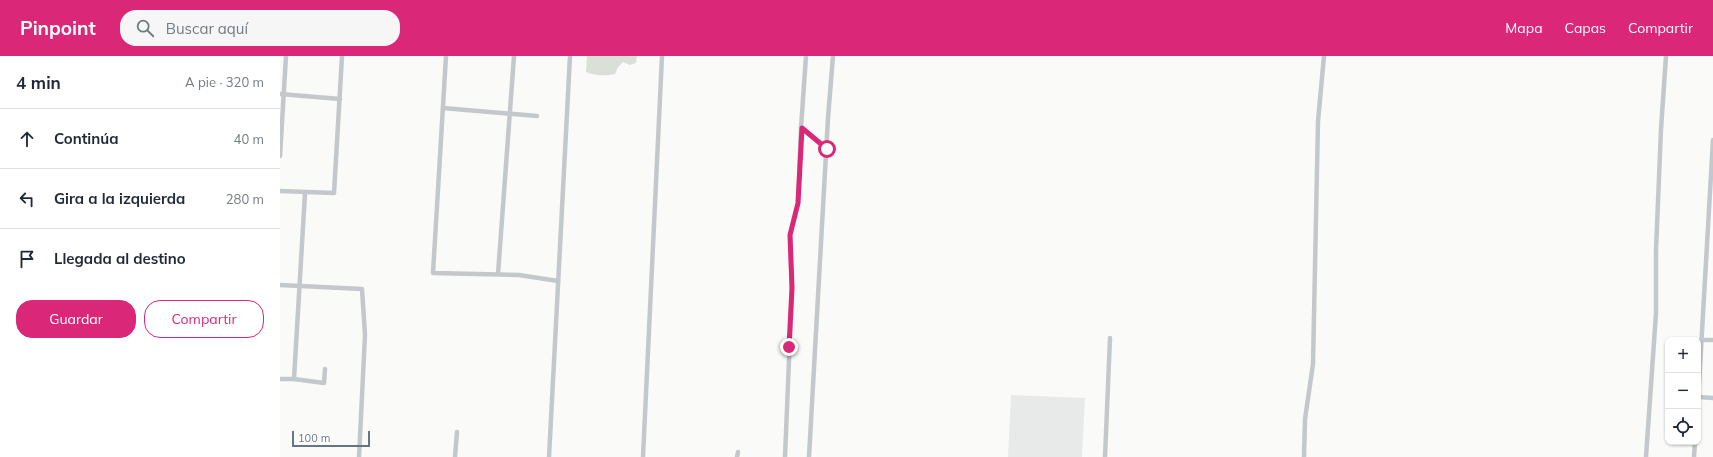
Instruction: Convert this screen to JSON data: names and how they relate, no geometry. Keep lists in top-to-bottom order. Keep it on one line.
{"scale_bar":"100 m","page":{"header":"Pinpoint","search":"Buscar aquí","nav":["Mapa","Capas","Compartir"],"heading":["4 min","A pie · 320 m"],"list":[["Continúa","40 m"],["Gira a la izquierda","280 m"],"Llegada al destino"],"buttons":["Guardar","Compartir"],"map_buttons":["+","−"],"scale":"100 m"}}
